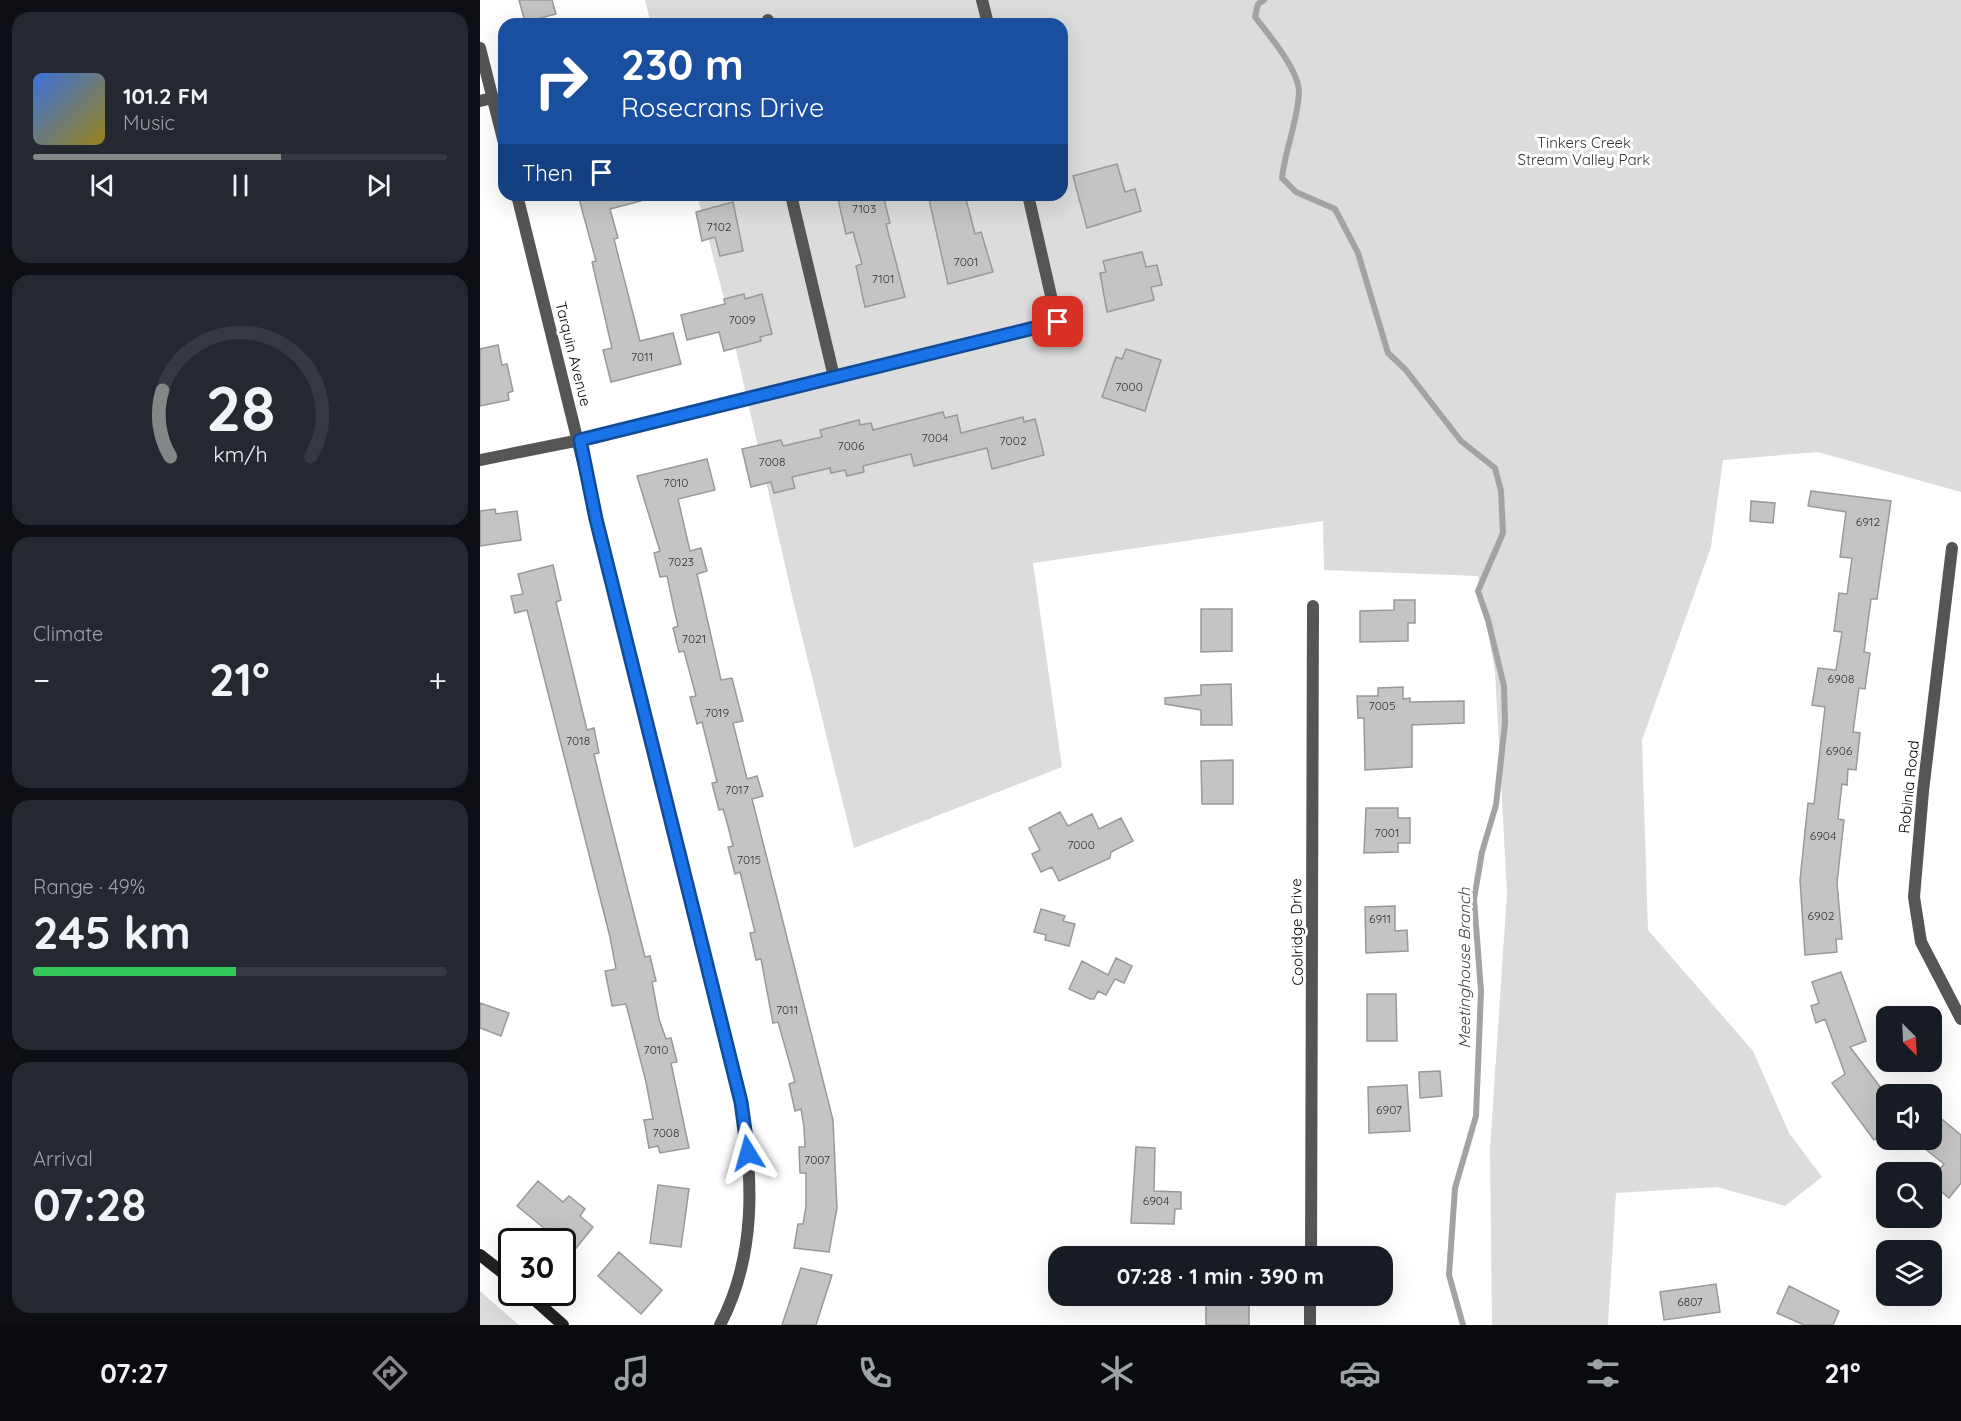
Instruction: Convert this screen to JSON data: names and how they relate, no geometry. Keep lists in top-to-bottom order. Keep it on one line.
{"streets":{"street":["Tarquin Avenue","Robinia Road","Coolridge Drive"]},"water":["Meetinghouse Branch"],"parks":["Tinkers Creek Stream Valley Park"],"house_numbers":["7103","7102","7001","7101","7009","7011","7000","7004","7002","7006","7008","7010","6912","7023","7021","6908","7005","7019","7018","6906","7017","7001","6904","7000","7015","6902","6911","7011","7010","6907","7008","7007","6904","6807"],"north":"bottom right","page":{"turn":["230 m","Rosecrans Drive"],"song":["101.2 FM","Music"],"then":"Then","tile":["Climate",["Range · 49%","245 km"],["Arrival","07:28"]],"heat":["−","21°","+"],"limit":"30","trip":"07:28 · 1 min · 390 m","tabs":["07:27","21°"],"gauge":["28","km/h"]}}
